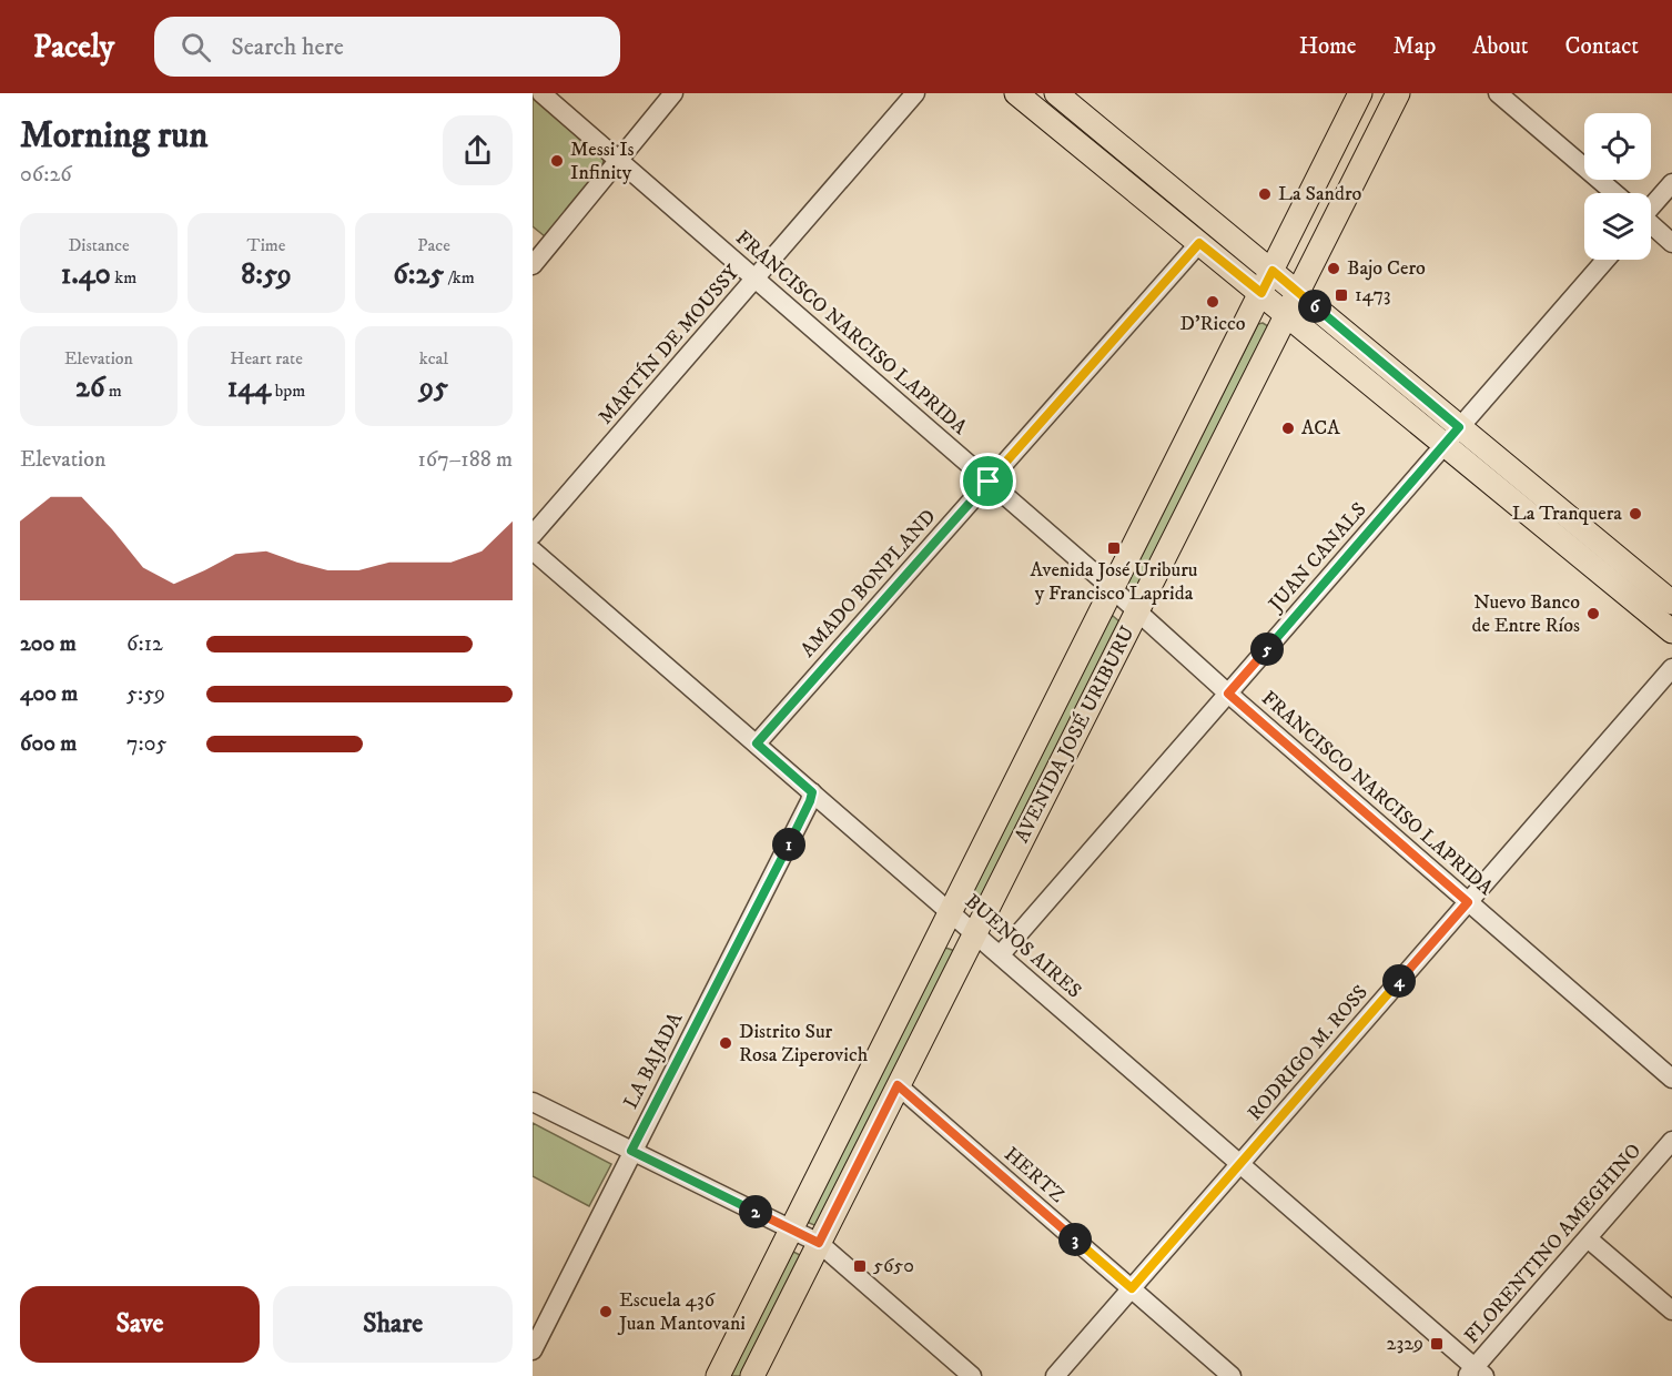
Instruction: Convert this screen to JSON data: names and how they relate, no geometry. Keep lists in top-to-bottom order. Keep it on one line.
{"streets":{"main road":["AVENIDA JOSÉ URIBURU"],"street":["FRANCISCO NARCISO LAPRIDA","MARTÍN DE MOUSSY","JUAN CANALS","AMADO BONPLAND","BUENOS AIRES","RODRIGO M. ROSS","LA BAJADA","HERTZ","FLORENTINO AMEGHINO"]},"crossings":[["FRANCISCO NARCISO LAPRIDA","MARTÍN DE MOUSSY"],["FRANCISCO NARCISO LAPRIDA","JUAN CANALS"],["FRANCISCO NARCISO LAPRIDA","AMADO BONPLAND"],["FRANCISCO NARCISO LAPRIDA","AVENIDA JOSÉ URIBURU"],["FRANCISCO NARCISO LAPRIDA","RODRIGO M. ROSS"],["JUAN CANALS","BUENOS AIRES"],["AMADO BONPLAND","BUENOS AIRES"],["AVENIDA JOSÉ URIBURU","BUENOS AIRES"],["AVENIDA JOSÉ URIBURU","HERTZ"],["BUENOS AIRES","RODRIGO M. ROSS"],["BUENOS AIRES","LA BAJADA"],["BUENOS AIRES","FLORENTINO AMEGHINO"],["RODRIGO M. ROSS","HERTZ"]],"places":{"other":["Messi Is Infinity","La Sandro","Bajo Cero","D'Ricco","ACA","La Tranquera","Nuevo Banco de Entre Ríos","Distrito Sur Rosa Ziperovich","Escuela 436 Juan Mantovani"],"transit":["1473","Avenida José Uriburu y Francisco Laprida","5650","2329"]},"page":{"header":"Pacely","search":"Search here","nav":["Home","Map","About","Contact"],"heading":["Morning run","06:26"],"stats":[["Distance","1.40 km"],["Time","8:59"],["Pace","6:25 /km"],["Elevation","26 m"],["Heart rate","144 bpm"],["kcal","95"]],"pins":["6","5","1","4","2","3"],"chart":["Elevation","167–188 m"],"list":[{"name":"200 m","note":"6:12"},{"name":"400 m","note":"5:59"},{"name":"600 m","note":"7:05"}],"buttons":["Save","Share"]}}
